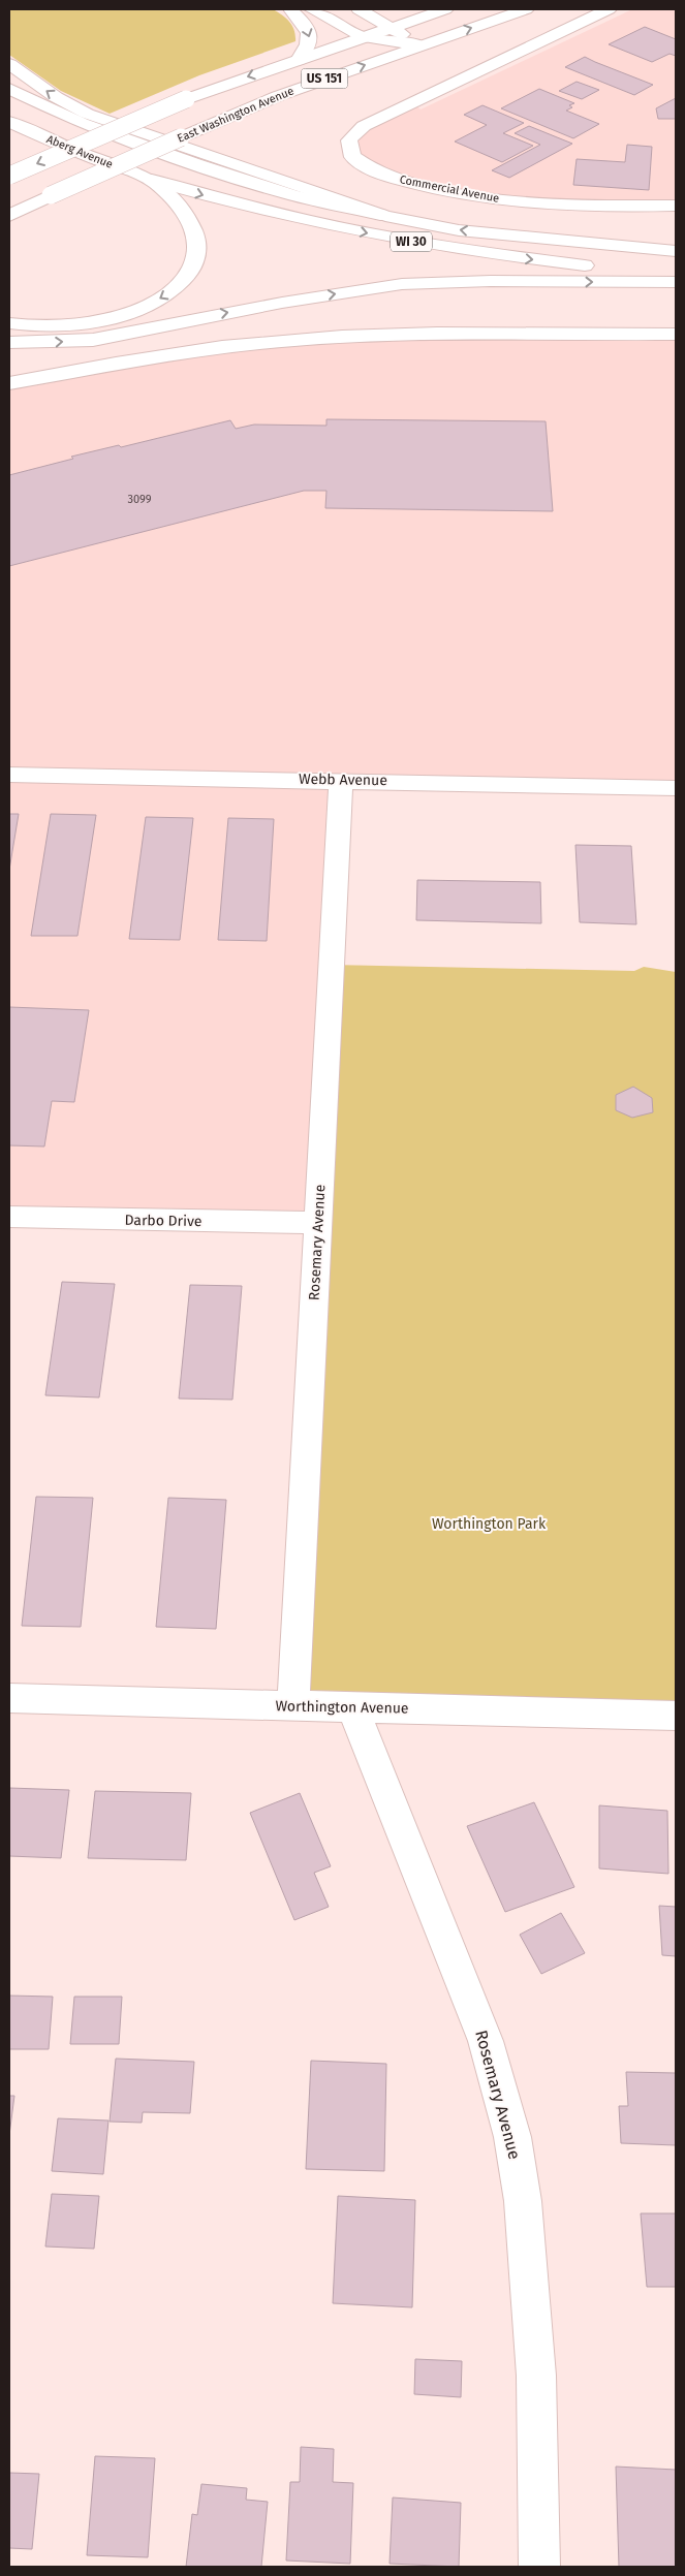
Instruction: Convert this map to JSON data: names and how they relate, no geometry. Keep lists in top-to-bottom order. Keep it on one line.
{"streets":{"main road":["US 151","East Washington Avenue","Aberg Avenue","Commercial Avenue","WI 30","Webb Avenue","Darbo Drive","Rosemary Avenue","Worthington Avenue"]},"crossings":[["Aberg Avenue","WI 30"],["Webb Avenue","Rosemary Avenue"],["Darbo Drive","Rosemary Avenue"],["Rosemary Avenue","Worthington Avenue"]],"parks":["Worthington Park"],"house_numbers":["3099"]}
